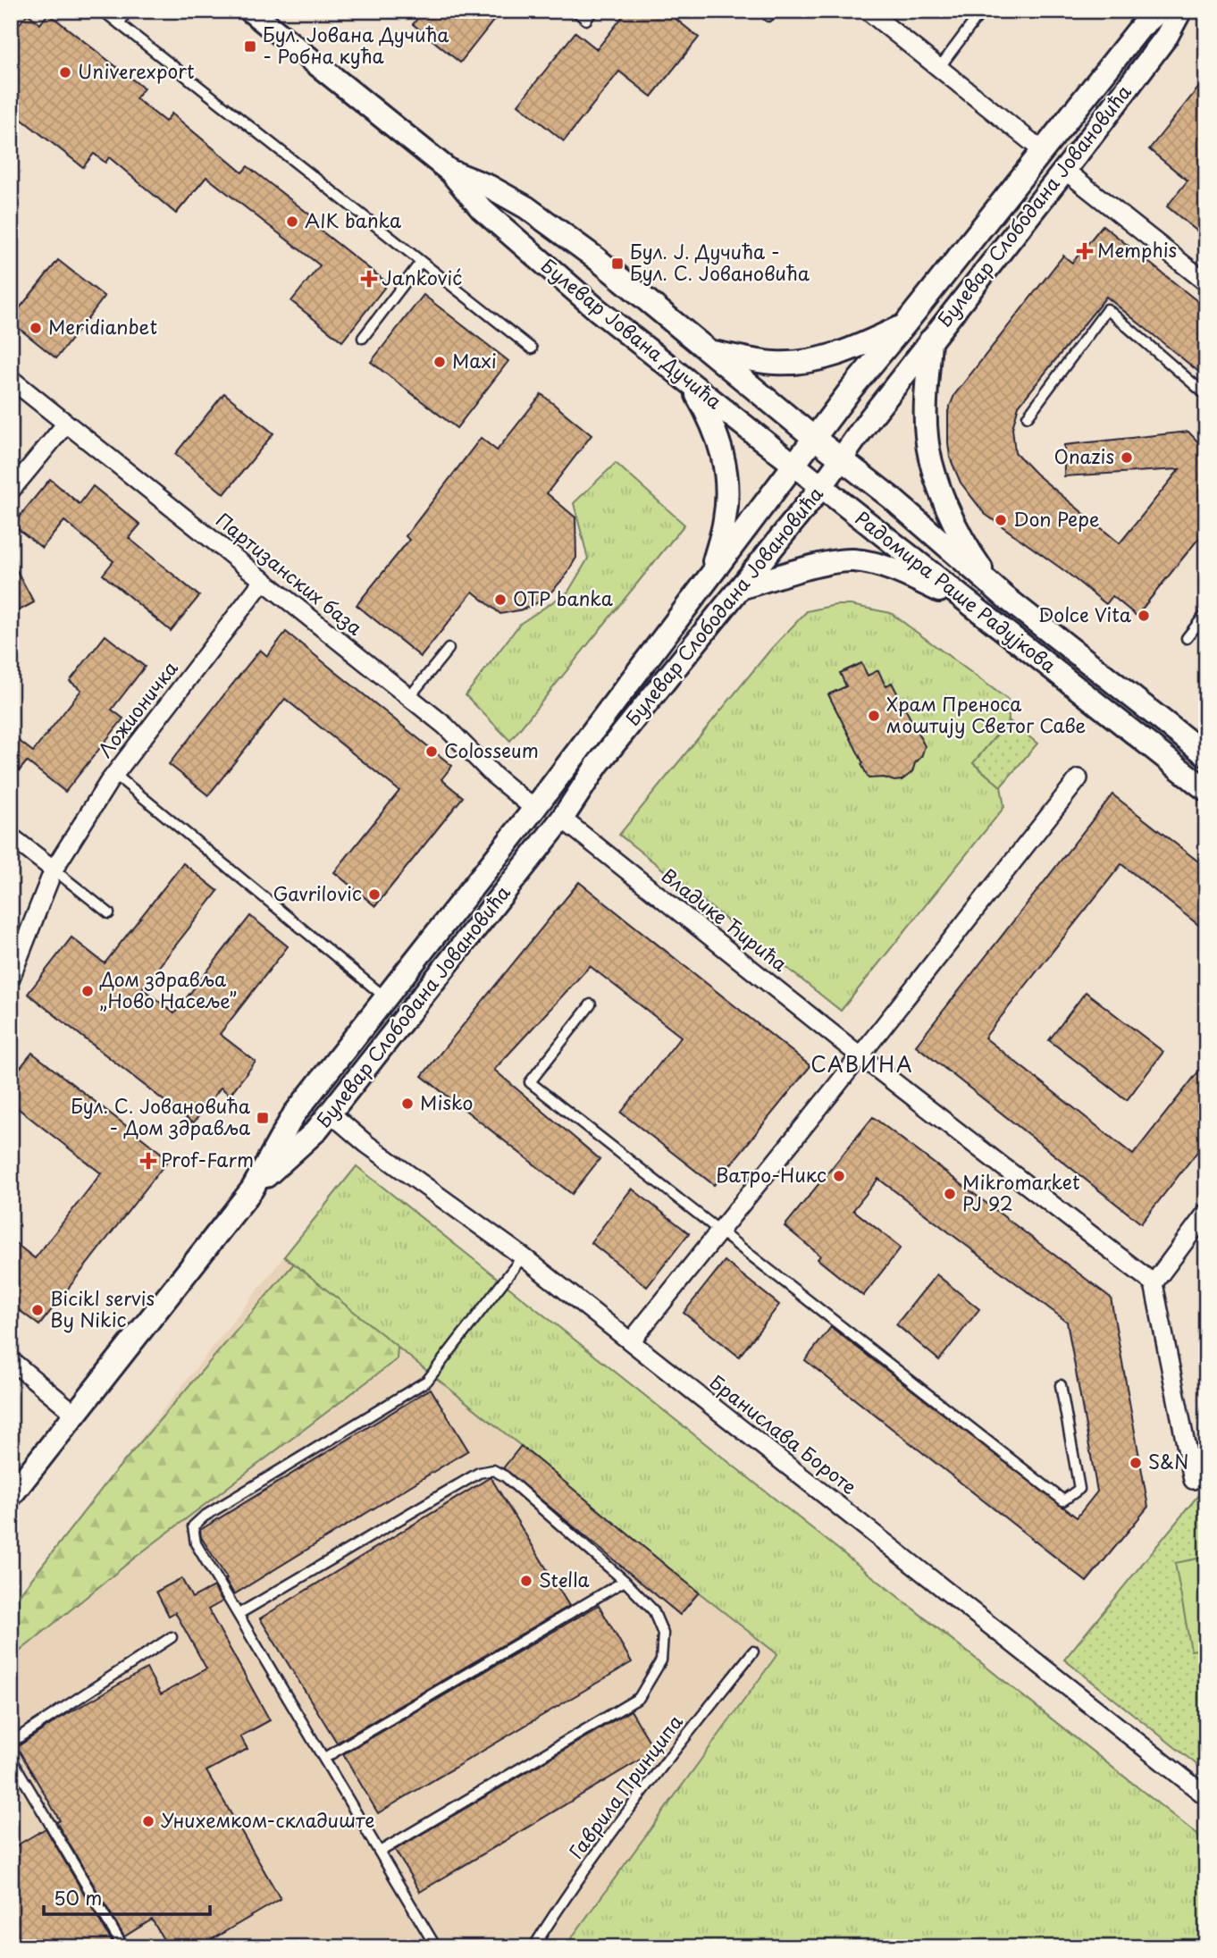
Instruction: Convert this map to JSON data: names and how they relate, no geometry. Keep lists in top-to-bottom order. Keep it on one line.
{"streets":{"street":["Булевар Слободана Јовановића","Булевар Јована Дучића","Партизанских база","Радомира Раше Радујкова","Ложионичка","Владике Ћирића","Бранислава Бороте"],"lane":["Гаврила Принципа"]},"crossings":[["Булевар Слободана Јовановића","Булевар Јована Дучића"],["Булевар Слободана Јовановића","Партизанских база"],["Булевар Слободана Јовановића","Радомира Раше Радујкова"],["Булевар Слободана Јовановића","Владике Ћирића"],["Булевар Слободана Јовановића","Бранислава Бороте"],["Булевар Јована Дучића","Радомира Раше Радујкова"],["Партизанских база","Ложионичка"]],"districts":["САВИНА"],"places":{"transit":["Бул. Јована Дучића - Робна кућа","Бул. Ј. Дучића - Бул. С. Јовановића","Бул. С. Јовановића - Дом здравља"],"other":["Univerexport","AIK banka","Meridianbet","Maxi","Onazis","Don Pepe","OTP banka","Dolce Vita","Храм Преноса моштију Светог Саве","Colosseum","Gavrilovic","Дом здравља „Ново Насеље”","Misko","Ватро-Никс","Mikromarket PJ 92","Bicikl servis By Nikic","S&N","Stella","Унихемком-складиште"],"health":["Memphis","Janković","Prof-Farm"]},"scale_bar":"50 m"}
